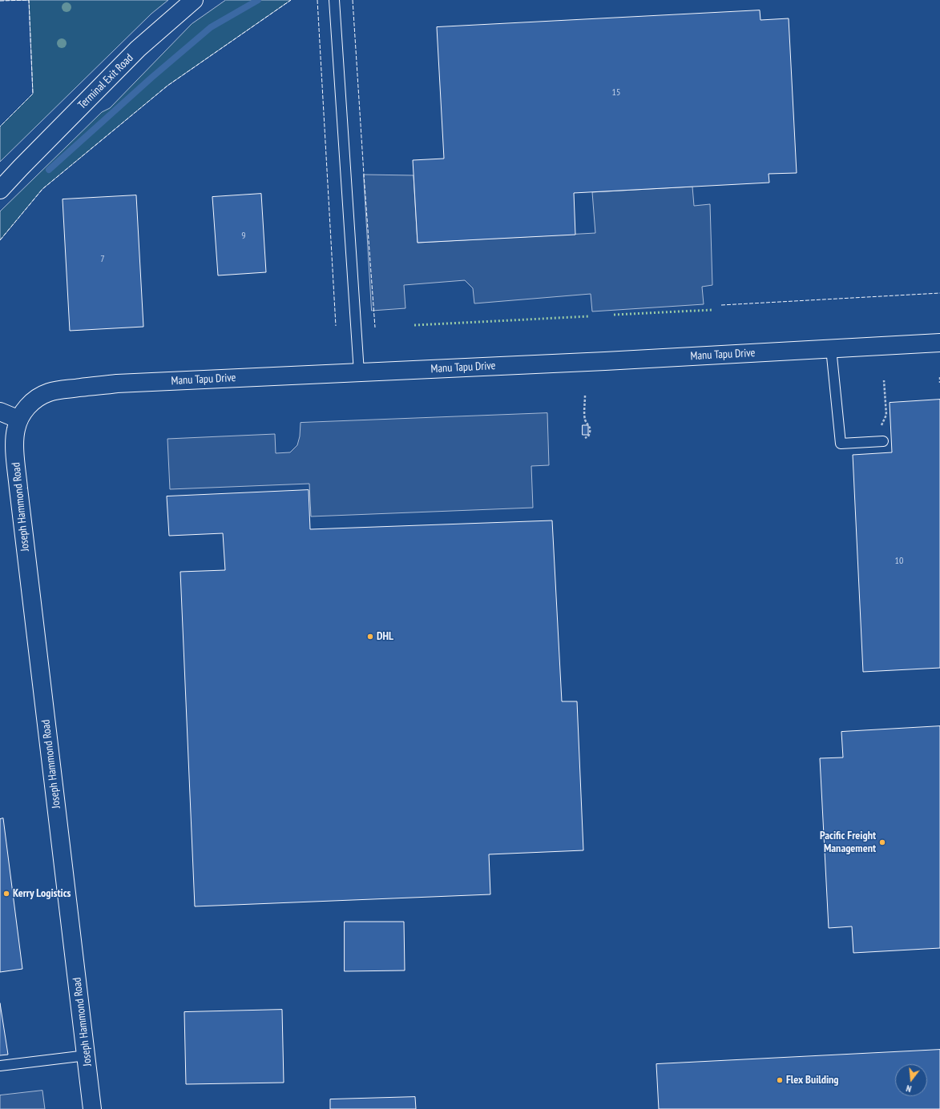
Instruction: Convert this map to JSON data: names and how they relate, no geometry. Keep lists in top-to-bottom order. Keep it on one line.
{"streets":{"street":["Terminal Exit Road","Manu Tapu Drive","Joseph Hammond Road"]},"crossings":[["Manu Tapu Drive","Joseph Hammond Road"]],"places":["DHL","Pacific Freight Management","Kerry Logistics","Flex Building"],"house_numbers":["15","9","7","10"],"north":"bottom"}
